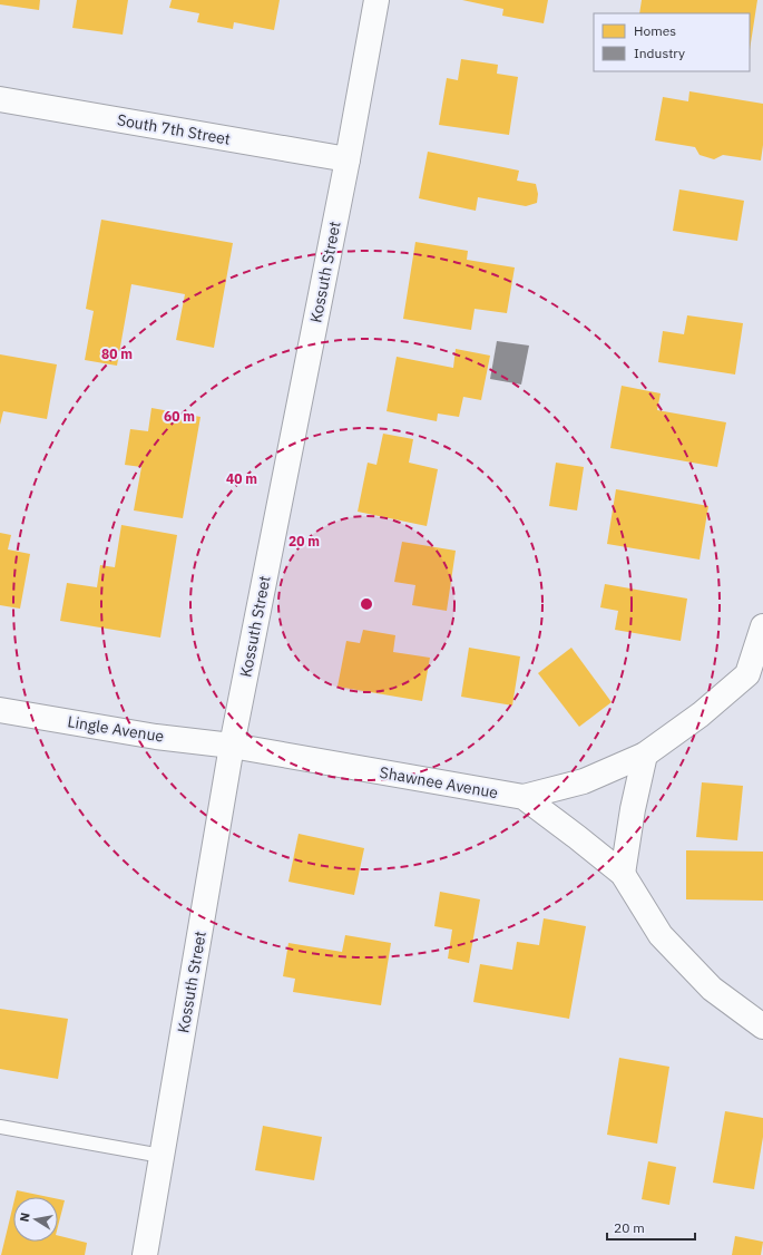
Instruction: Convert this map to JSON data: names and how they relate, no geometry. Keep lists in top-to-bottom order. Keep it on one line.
{"streets":{"street":["South 7th Street","Kossuth Street","Lingle Avenue","Shawnee Avenue"]},"crossings":[["South 7th Street","Kossuth Street"],["Kossuth Street","Lingle Avenue"],["Kossuth Street","Shawnee Avenue"],["Lingle Avenue","Shawnee Avenue"]],"legend":["Homes","Industry"],"scale_bar":"20 m","north":"left","rings":["80 m","60 m","40 m","20 m"]}
